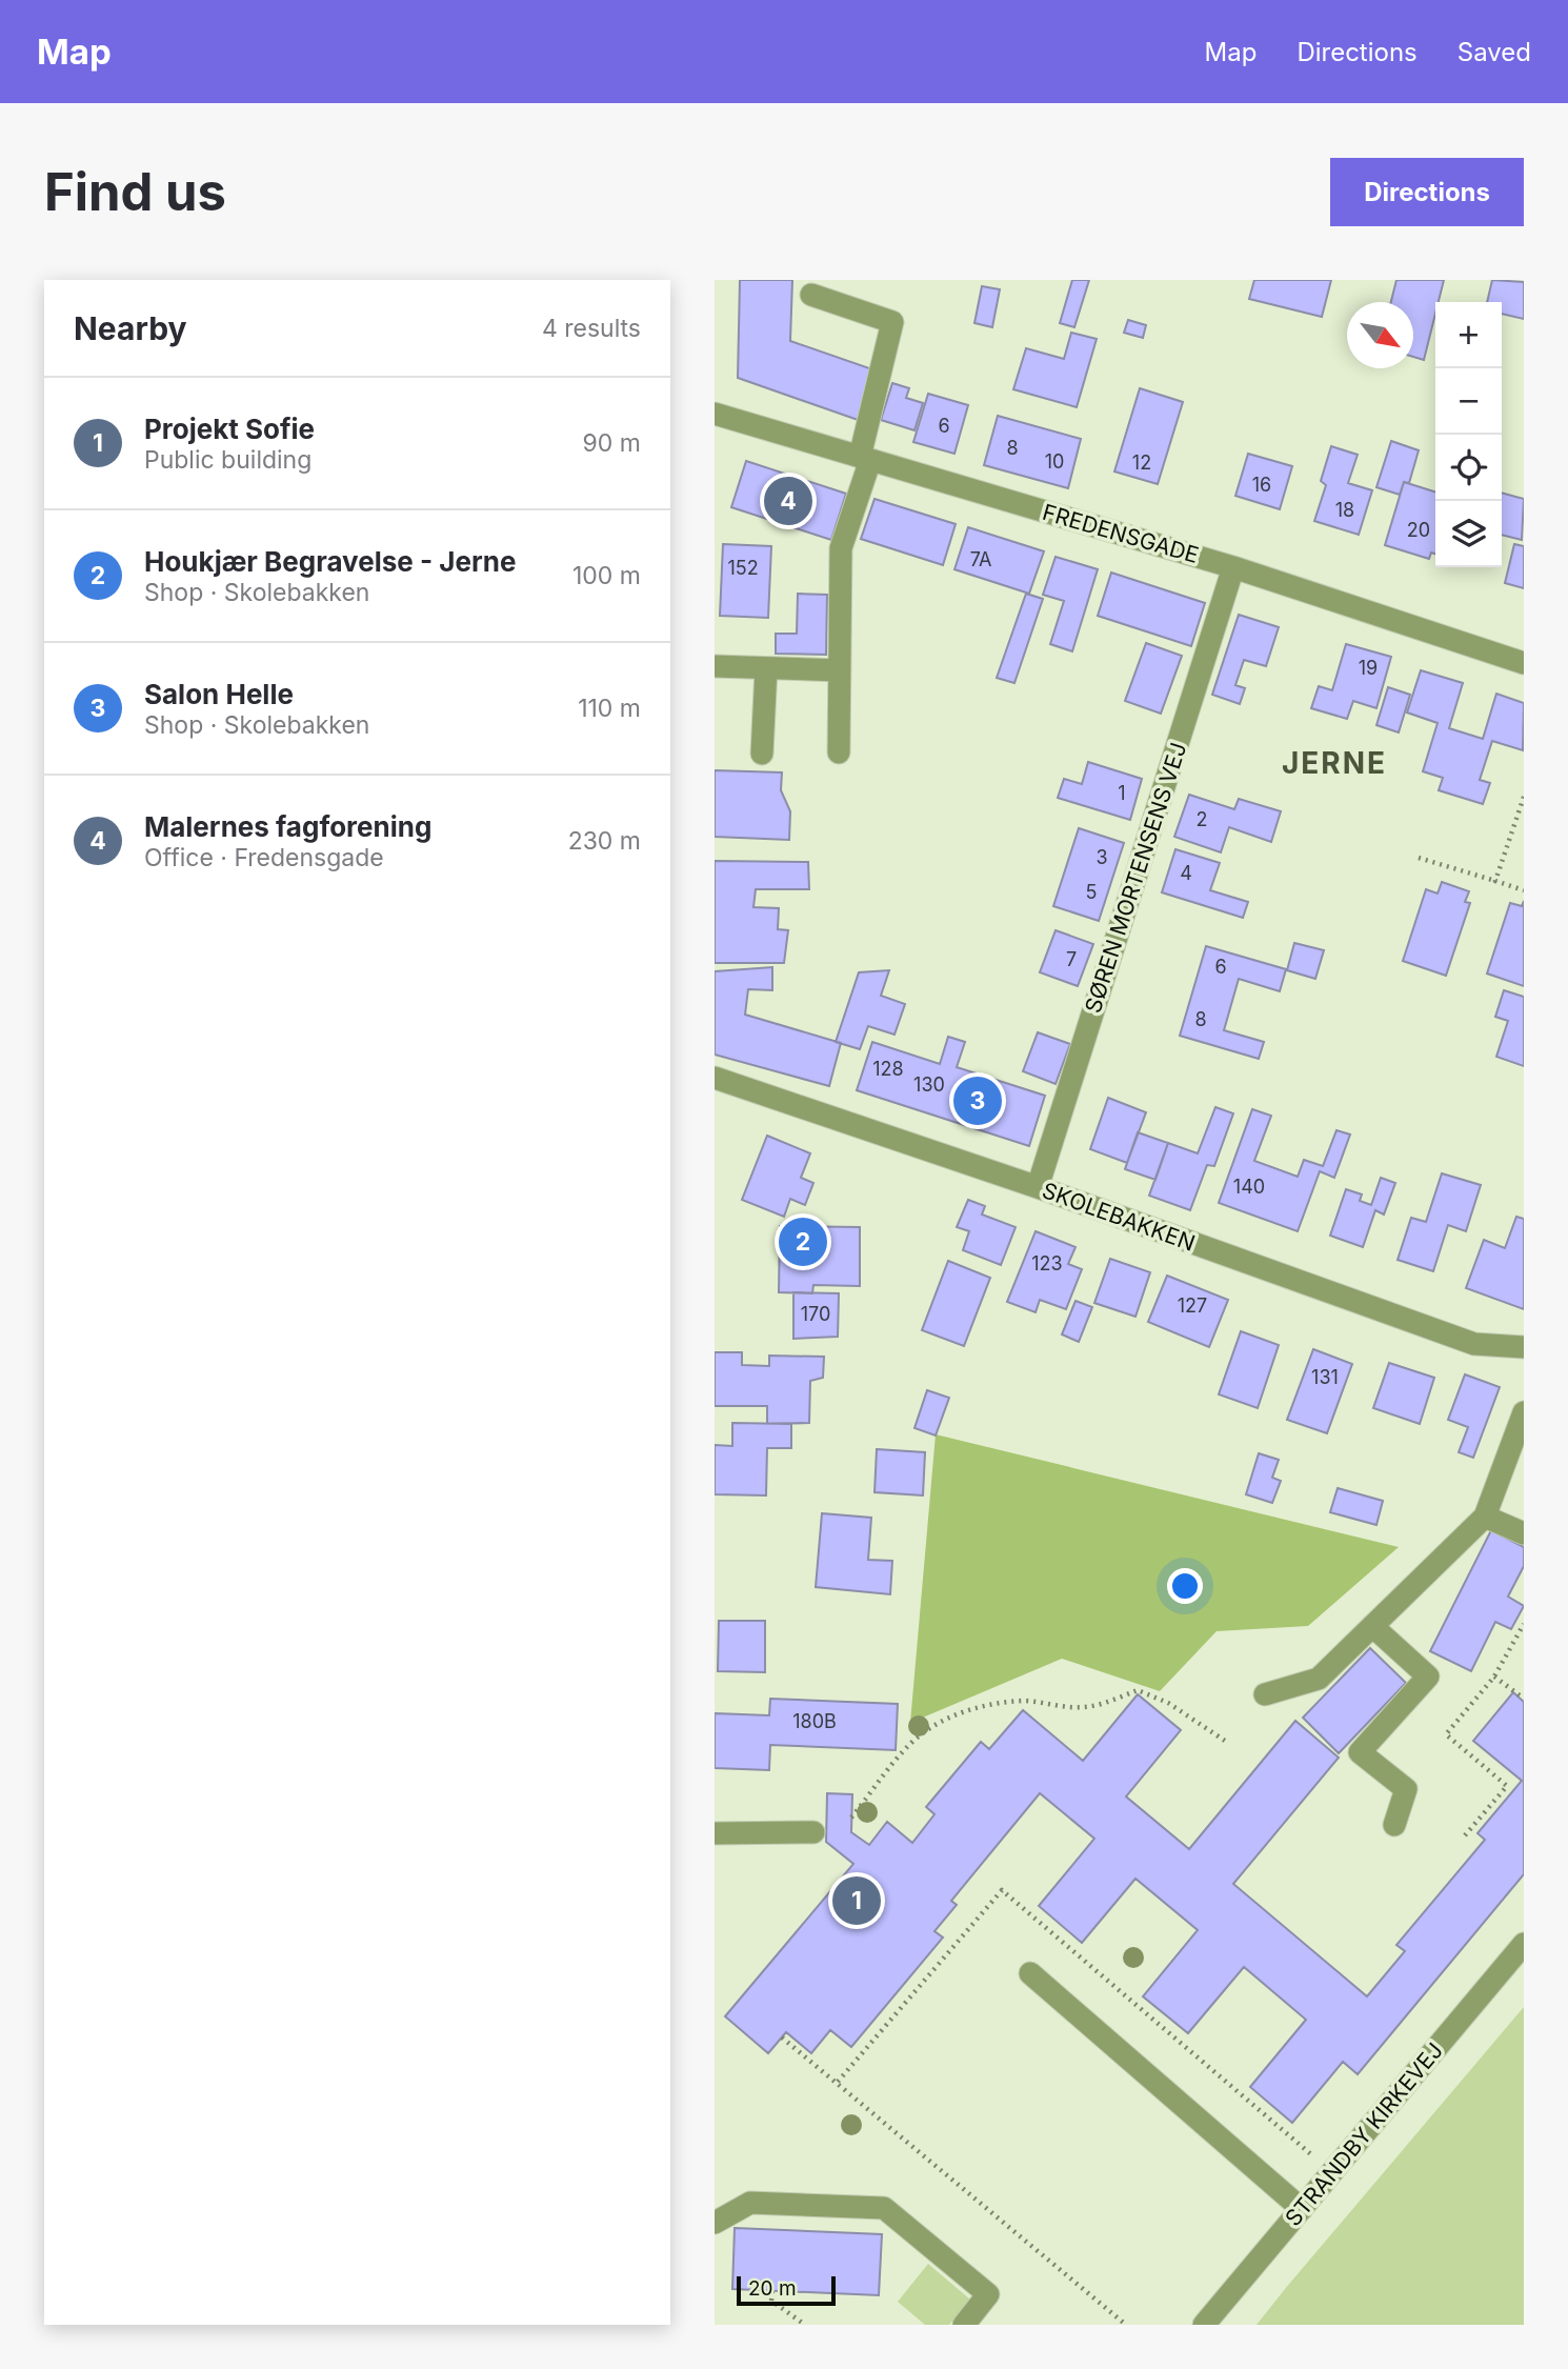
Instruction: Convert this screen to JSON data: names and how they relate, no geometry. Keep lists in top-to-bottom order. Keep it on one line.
{"streets":{"street":["FREDENSGADE","SØREN MORTENSENS VEJ","SKOLEBAKKEN","STRANDBY KIRKEVEJ"]},"crossings":[["FREDENSGADE","SØREN MORTENSENS VEJ"],["SØREN MORTENSENS VEJ","SKOLEBAKKEN"]],"districts":["JERNE"],"house_numbers":["6","8","10","12","16","18","20","7A","152","19","1","2","3","4","5","7","6","8","128","130","140","123","127","170","131","180B"],"scale_bar":"20 m","north":"bottom right","page":{"header":"Map","nav":["Map","Directions","Saved"],"buttons":"Directions","title":"Find us","heading":["Nearby","4 results"],"map_buttons":["+","−"],"list":[{"mark":"1","name":"Projekt Sofie","note":"Public building","value":"90 m"},{"mark":"2","name":"Houkjær Begravelse - Jerne","note":"Shop · Skolebakken","value":"100 m"},{"mark":"3","name":"Salon Helle","note":"Shop · Skolebakken","value":"110 m"},{"mark":"4","name":"Malernes fagforening","note":"Office · Fredensgade","value":"230 m"}],"pins":["4","3","2","1"],"scale":"20 m"}}
